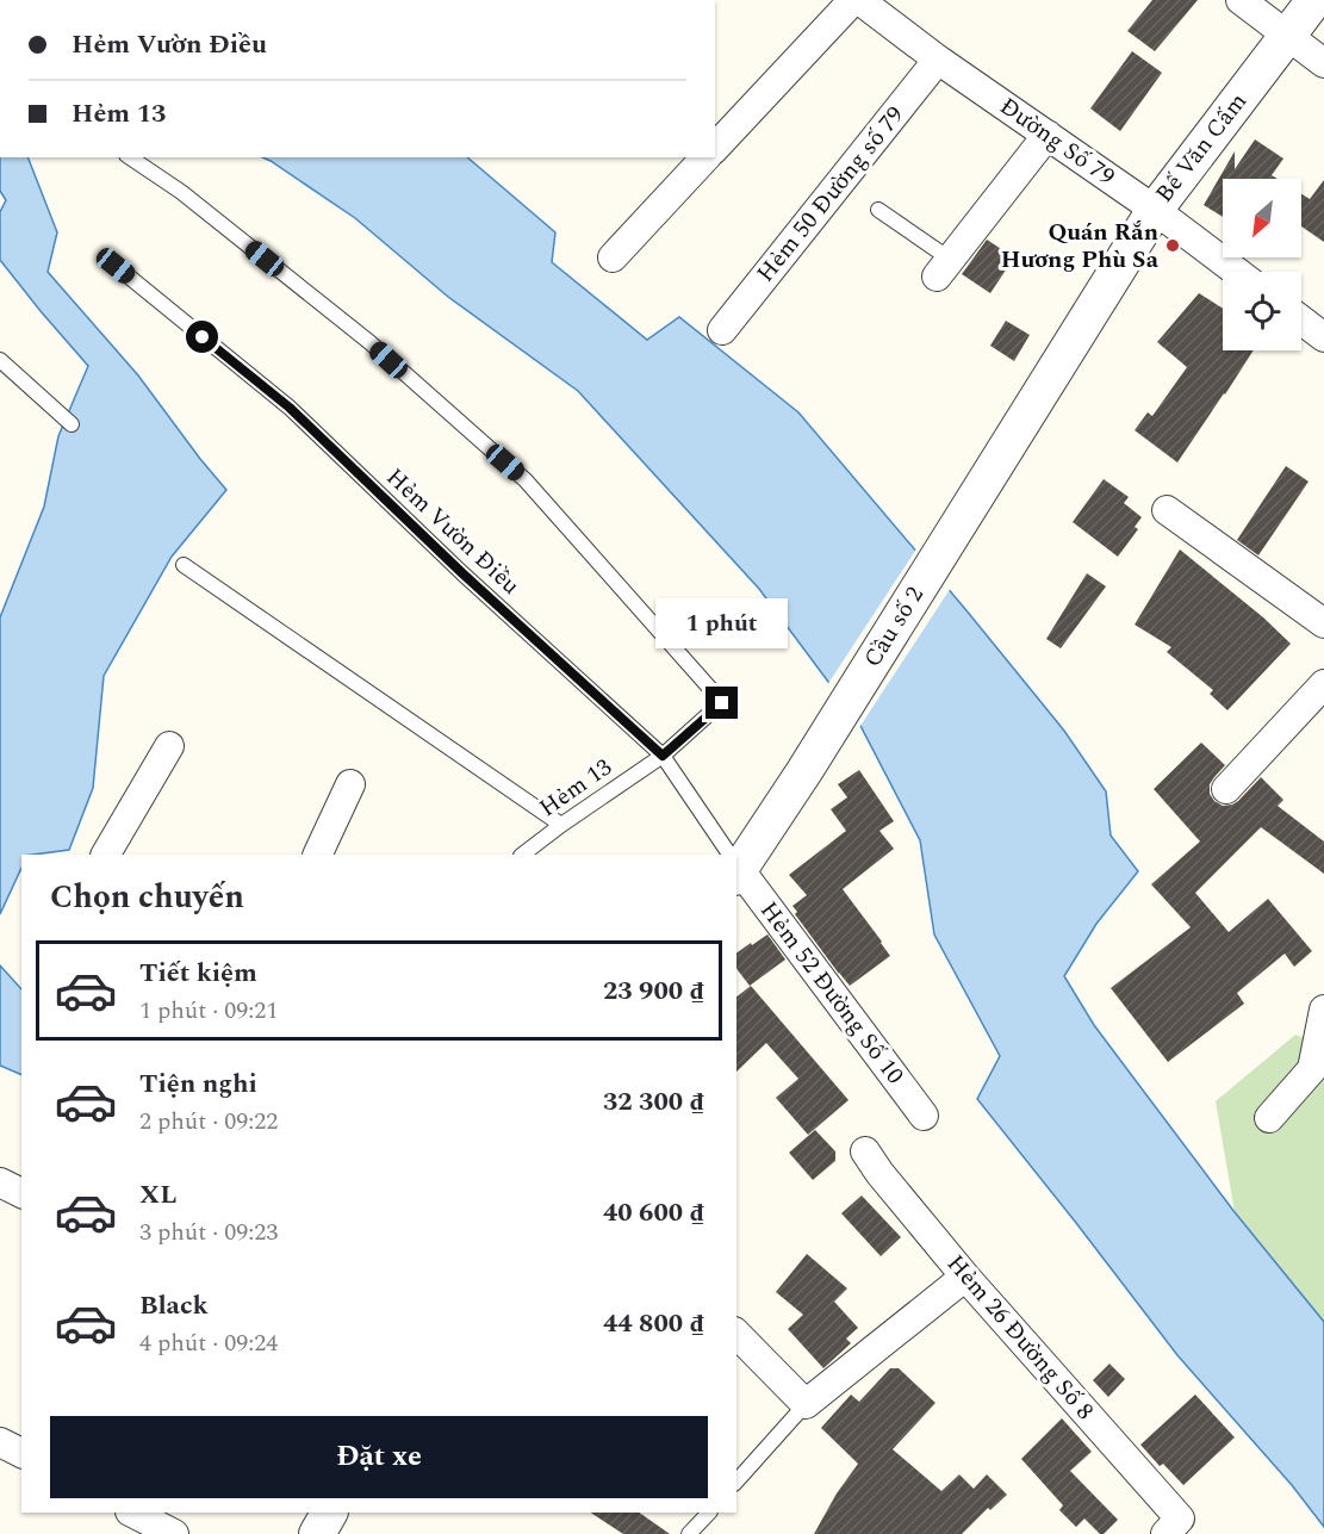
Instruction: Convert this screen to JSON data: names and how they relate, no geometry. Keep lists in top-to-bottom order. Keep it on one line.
{"streets":{"street":["Đường Số 79","Bế Văn Cấm","Hẻm 50 Đường số 79","Cầu số 2","Hẻm 52 Đường Số 10","Hẻm 26 Đường Số 8"],"lane":["Hẻm Vườn Điều","Hẻm 13"]},"crossings":[["Đường Số 79","Bế Văn Cấm"],["Đường Số 79","Hẻm 50 Đường số 79"],["Bế Văn Cấm","Cầu số 2"],["Hẻm Vườn Điều","Hẻm 13"]],"places":["Quán Rắn Hương Phù Sa"],"north":"bottom left","page":{"banner":["Hẻm Vườn Điều","Hẻm 13"],"bubble":"1 phút","heading":"Chọn chuyến","list":[{"name":"Tiết kiệm","note":"1 phút · 09:21","value":"23 900 ₫"},{"name":"Tiện nghi","note":"2 phút · 09:22","value":"32 300 ₫"},{"name":"XL","note":"3 phút · 09:23","value":"40 600 ₫"},{"name":"Black","note":"4 phút · 09:24","value":"44 800 ₫"}],"buttons":"Đặt xe"}}
